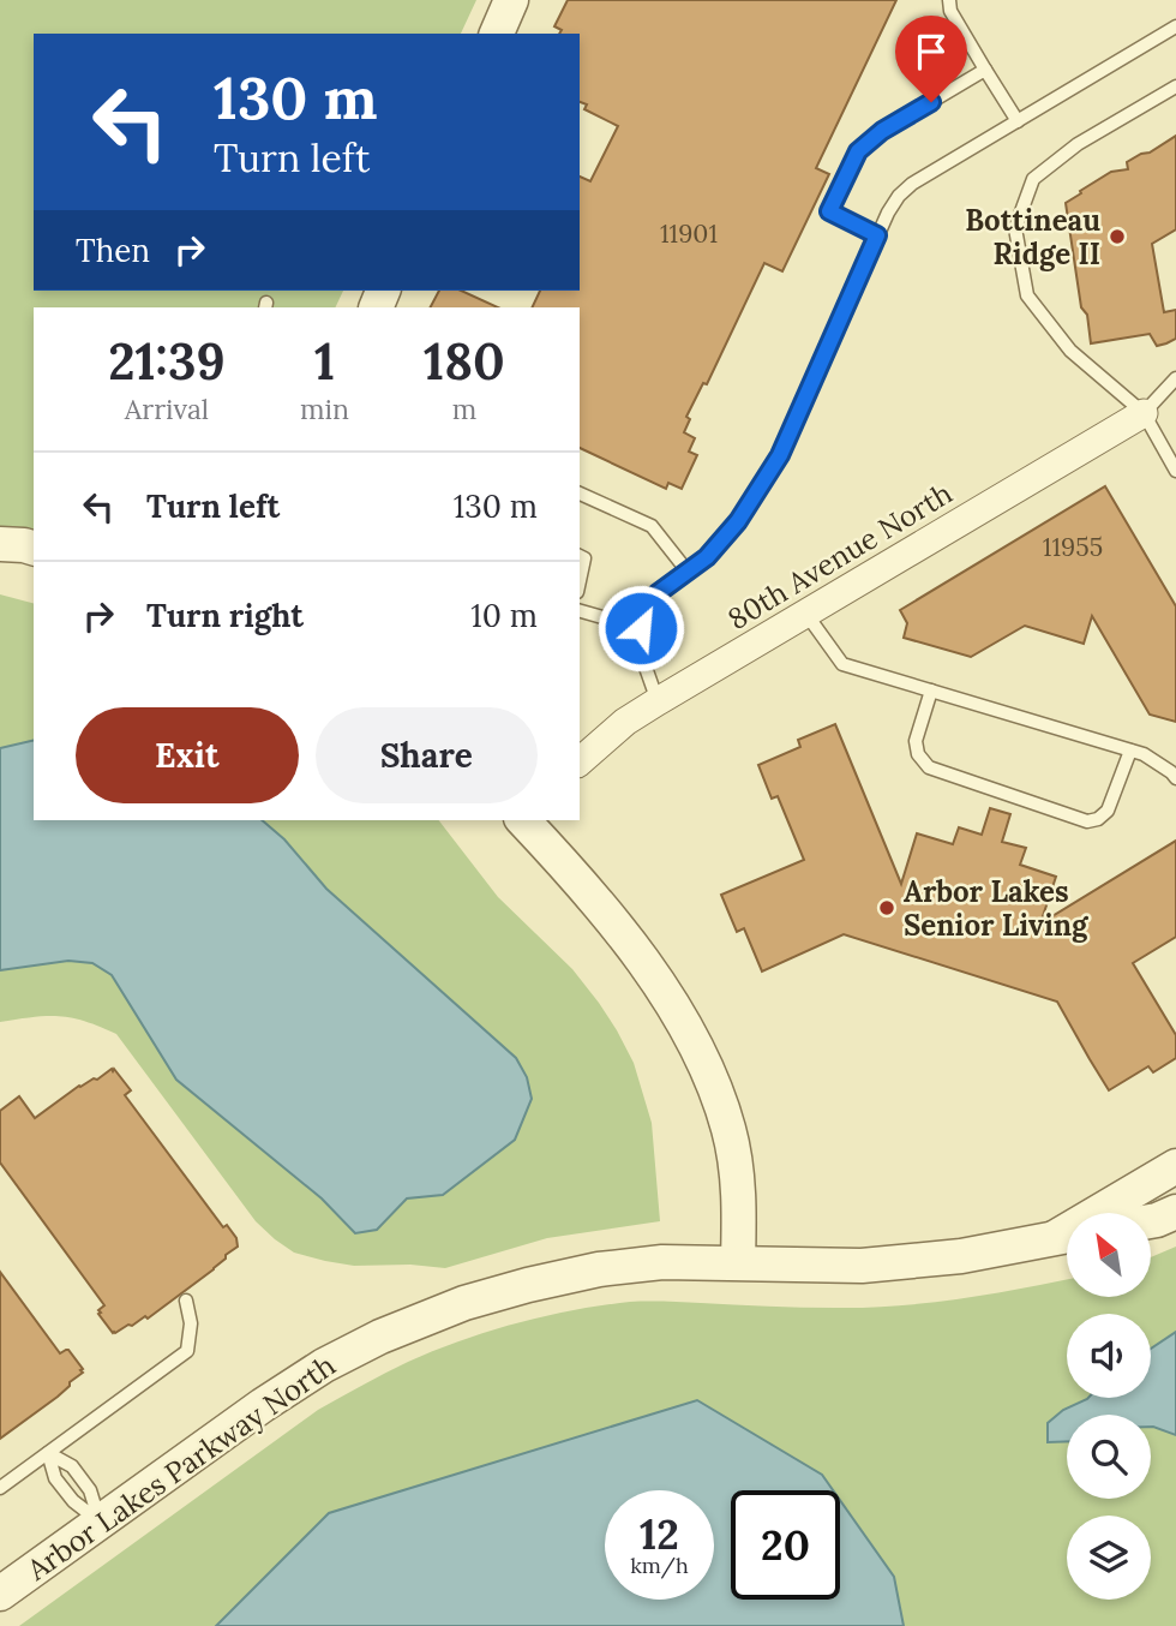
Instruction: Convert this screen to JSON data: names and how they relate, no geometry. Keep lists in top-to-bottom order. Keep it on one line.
{"streets":{"street":["80th Avenue North","Arbor Lakes Parkway North"]},"places":["Bottineau Ridge II","Arbor Lakes Senior Living"],"house_numbers":["11901","11955"],"north":"top left","page":{"turn":["130 m","Turn left"],"then":"Then","eta":["21:39","Arrival","1","min","180","m"],"list":[{"name":"Turn left","value":"130 m"},{"name":"Turn right","value":"10 m"}],"buttons":["Exit","Share"],"speed":"12 km/h","limit":"20"}}
